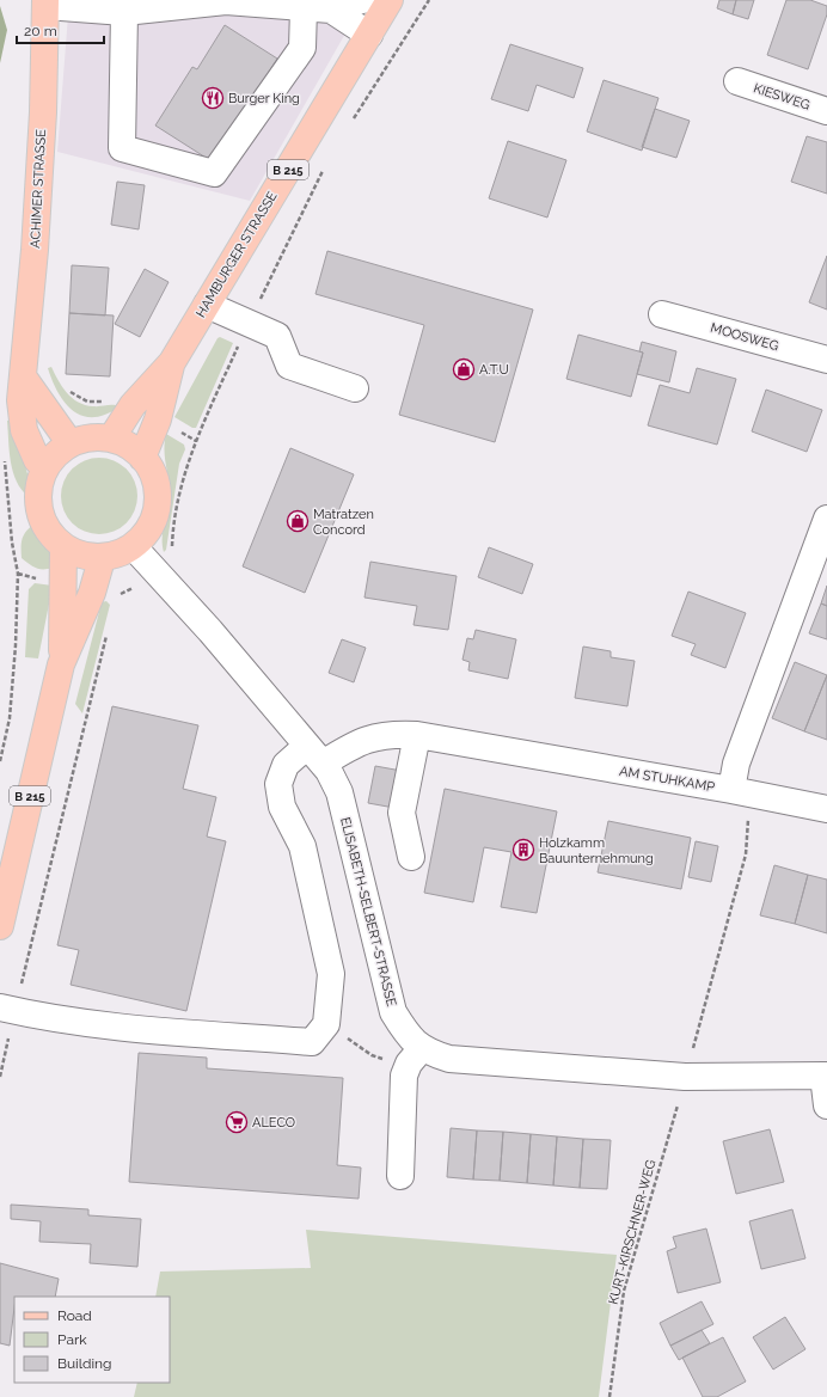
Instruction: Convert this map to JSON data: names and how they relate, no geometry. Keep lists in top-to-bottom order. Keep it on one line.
{"streets":{"main road":["B 215","ACHIMER STRASSE","HAMBURGER STRASSE"],"street":["KIESWEG","MOOSWEG","AM STUHKAMP","ELISABETH-SELBERT-STRASSE"],"path":["KURT-KIRSCHNER-WEG"]},"crossings":[["B 215","ACHIMER STRASSE"],["B 215","HAMBURGER STRASSE"],["B 215","ELISABETH-SELBERT-STRASSE"],["ACHIMER STRASSE","HAMBURGER STRASSE"],["ACHIMER STRASSE","ELISABETH-SELBERT-STRASSE"],["HAMBURGER STRASSE","ELISABETH-SELBERT-STRASSE"],["AM STUHKAMP","ELISABETH-SELBERT-STRASSE"]],"places":{"restaurant":["Burger King"],"shop":["A.T.U","Matratzen Concord"],"building":["Holzkamm Bauunternehmung"],"supermarket":["ALECO"]},"legend":["Road","Park","Building"],"scale_bar":"20 m"}
